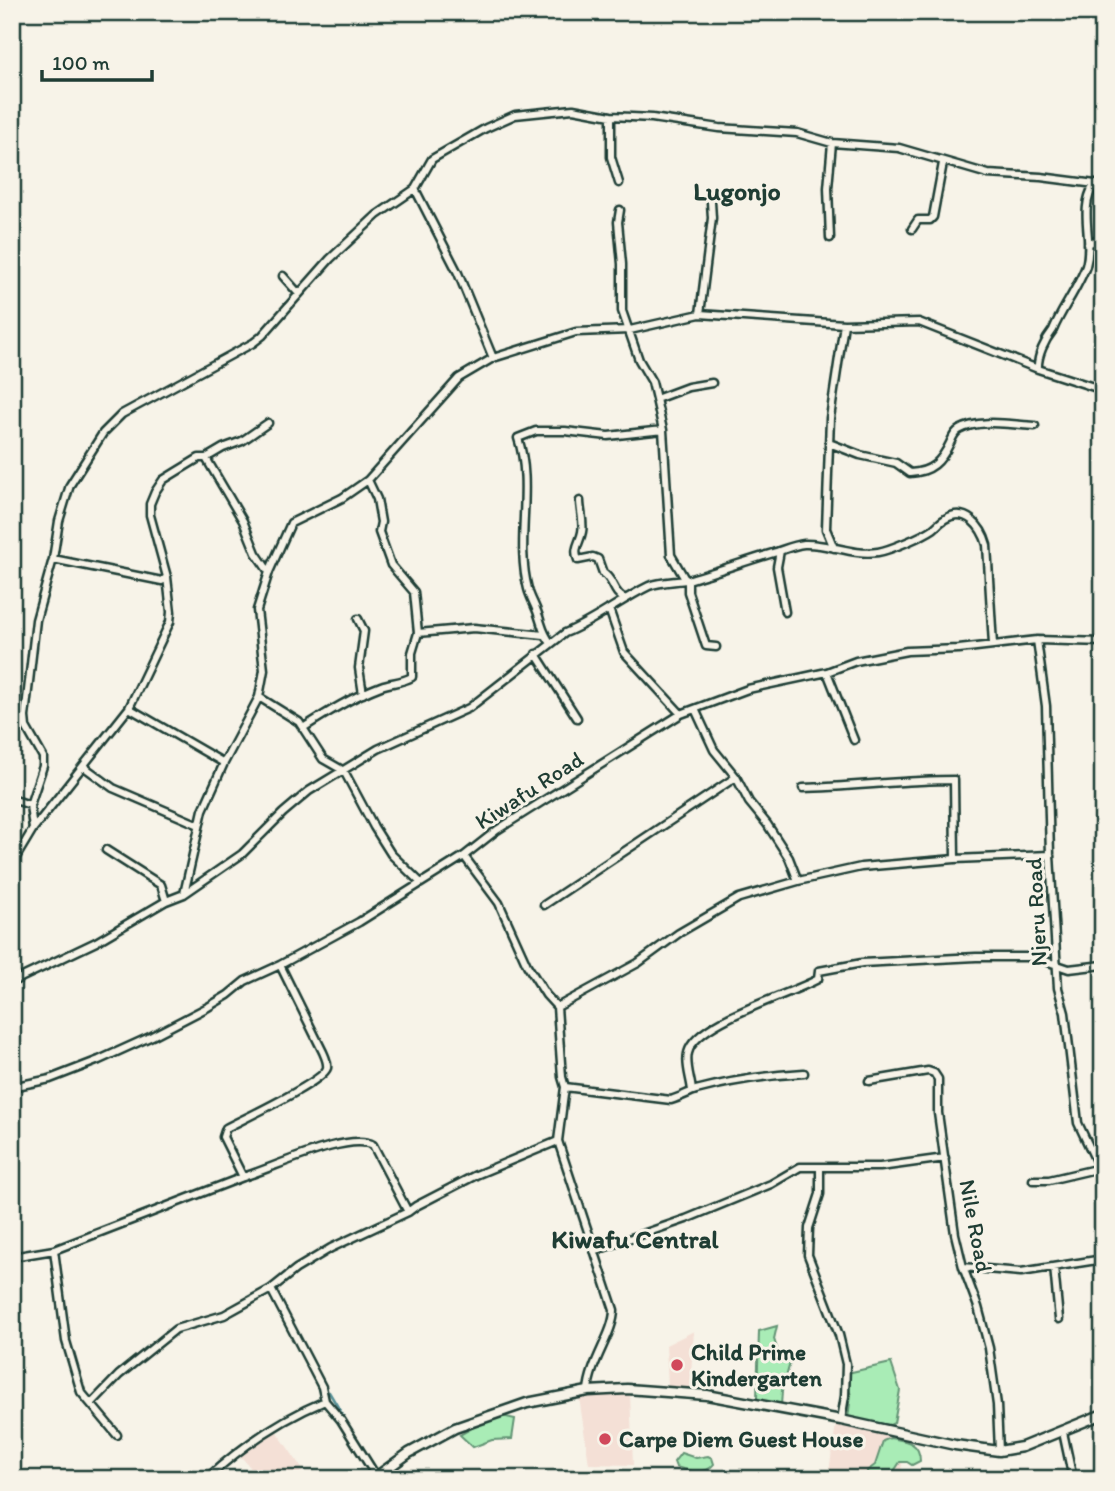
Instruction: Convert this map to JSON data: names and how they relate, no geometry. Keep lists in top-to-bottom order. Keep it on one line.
{"streets":{"street":["Kiwafu Road","Njeru Road","Nile Road"]},"crossings":[["Kiwafu Road","Njeru Road"]],"districts":["Lugonjo","Kiwafu Central"],"places":["Child Prime Kindergarten","Carpe Diem Guest House"],"scale_bar":"100 m"}
